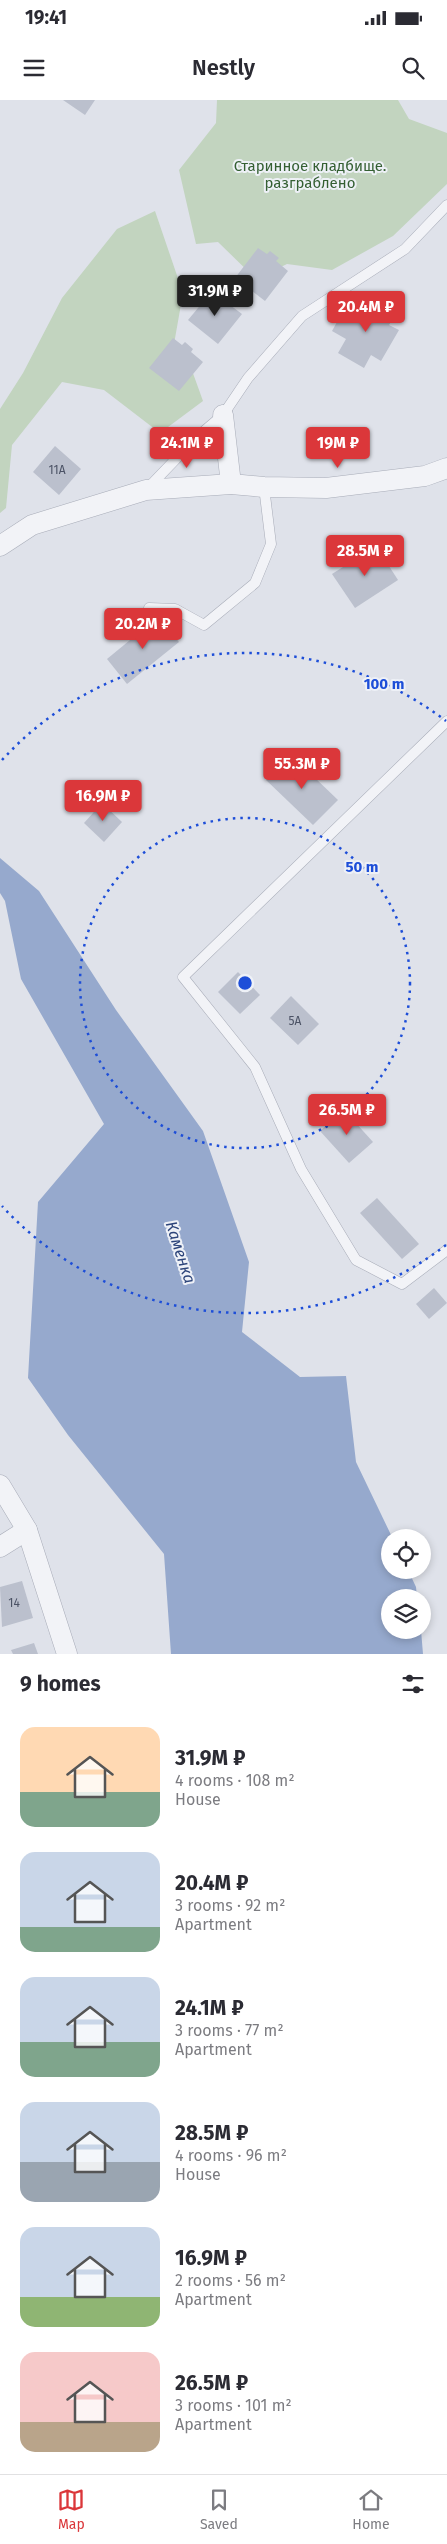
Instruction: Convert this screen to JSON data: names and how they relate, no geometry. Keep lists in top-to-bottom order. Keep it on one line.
{"water":["Каменка"],"parks":["Старинное кладбище. разграблено"],"house_numbers":["11А","5А","14"],"page":{"status":"19:41","header":"Nestly","price":["31.9M ₽","20.4M ₽","24.1M ₽","19M ₽","28.5M ₽","20.2M ₽","55.3M ₽","16.9M ₽","26.5M ₽"],"heading":"9 homes","list":[{"name":"31.9M ₽","note":"4 rooms · 108 m² · House"},{"name":"20.4M ₽","note":"3 rooms · 92 m² · Apartment"},{"name":"24.1M ₽","note":"3 rooms · 77 m² · Apartment"},{"name":"28.5M ₽","note":"4 rooms · 96 m² · House"},{"name":"16.9M ₽","note":"2 rooms · 56 m² · Apartment"},{"name":"26.5M ₽","note":"3 rooms · 101 m² · Apartment"}],"tabs":["Map","Saved","Home"]},"rings":["100 m","50 m"]}
